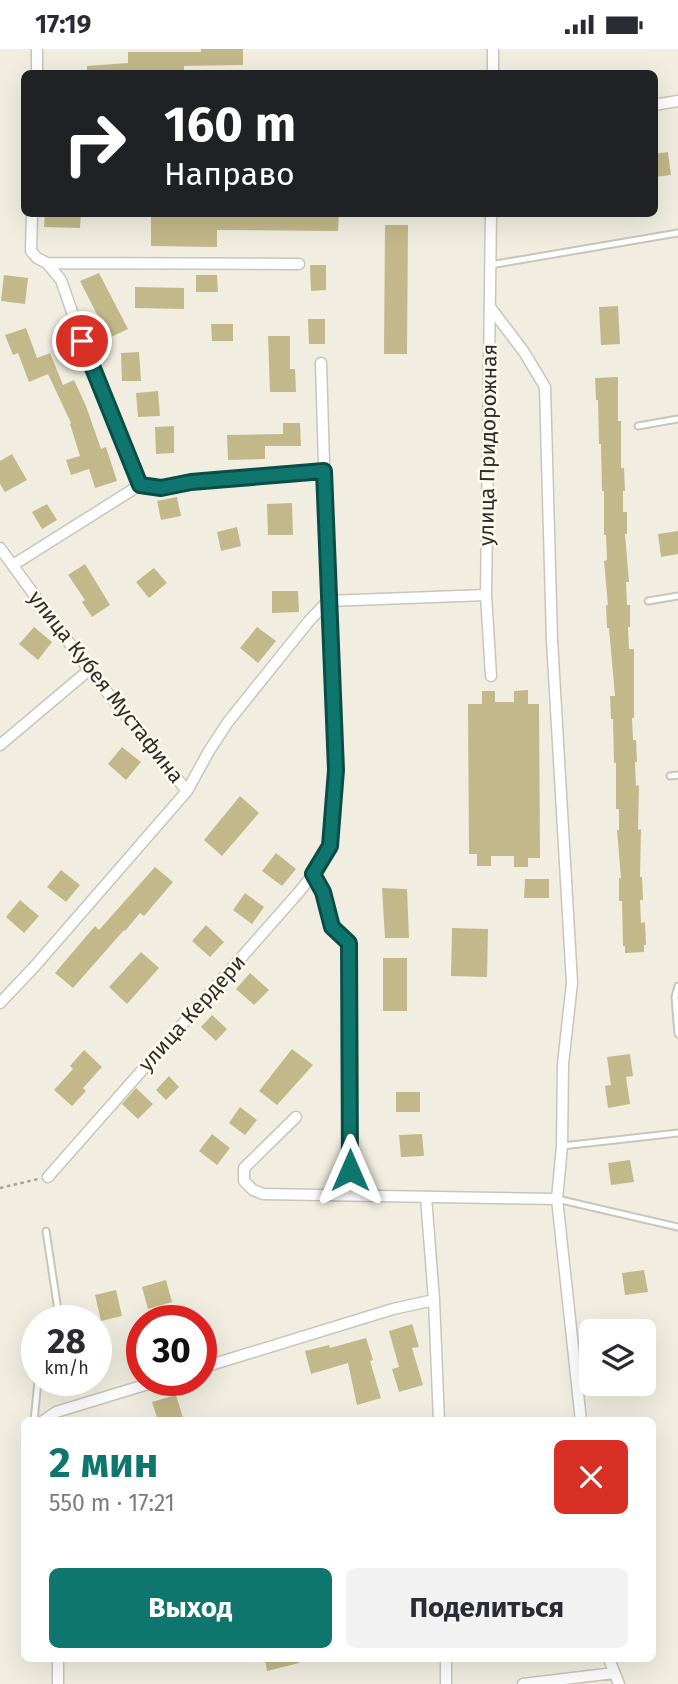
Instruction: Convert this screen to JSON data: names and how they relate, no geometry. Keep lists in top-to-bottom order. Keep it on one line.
{"streets":{"street":["улица Придорожная","улица Кубея Мустафина","улица Кердери"]},"page":{"status":"17:19","turn":["160 m","Направо"],"speed":"28 km/h","limit":"30","heading":["2 мин","550 m · 17:21"],"buttons":["Выход","Поделиться"]}}
